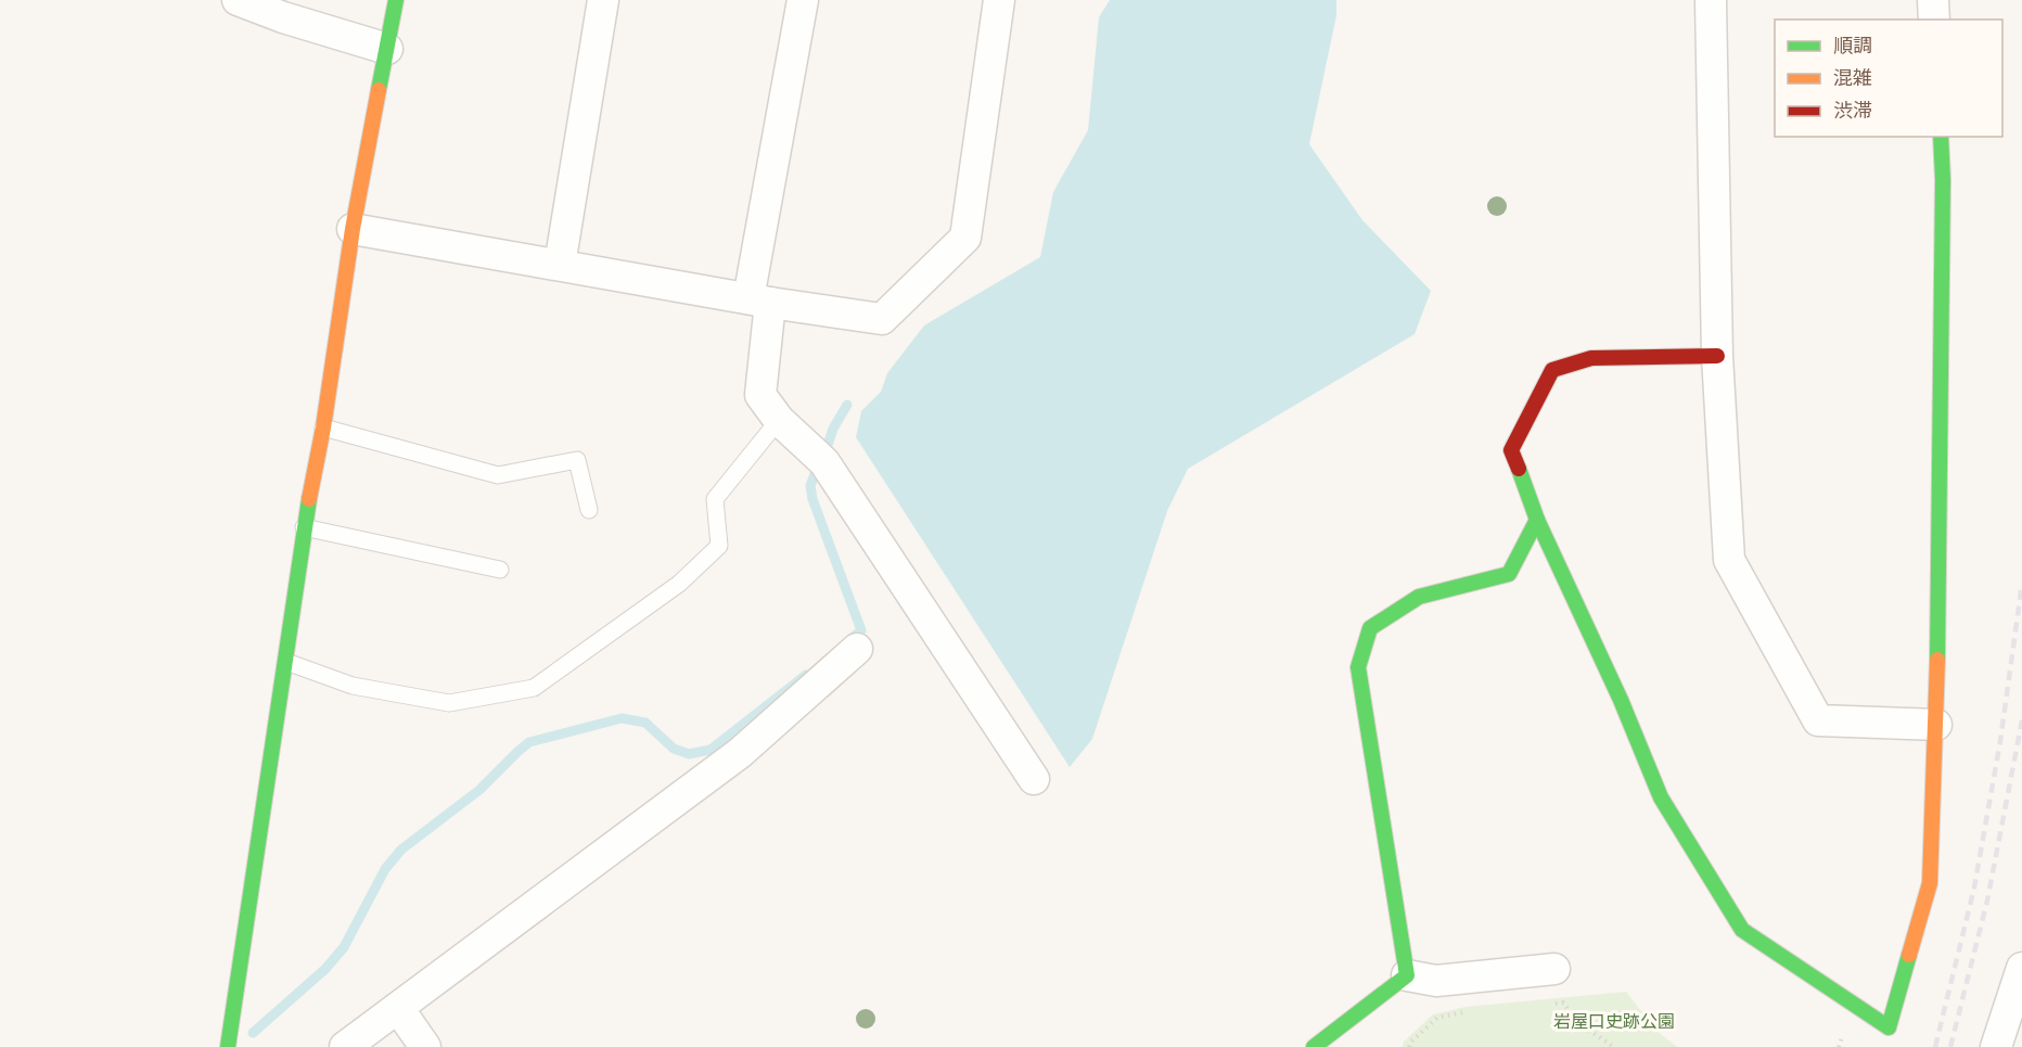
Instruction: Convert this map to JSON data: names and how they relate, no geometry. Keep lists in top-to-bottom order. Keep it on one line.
{"parks":["岩屋口史跡公園"],"legend":["順調","混雑","渋滞"]}
